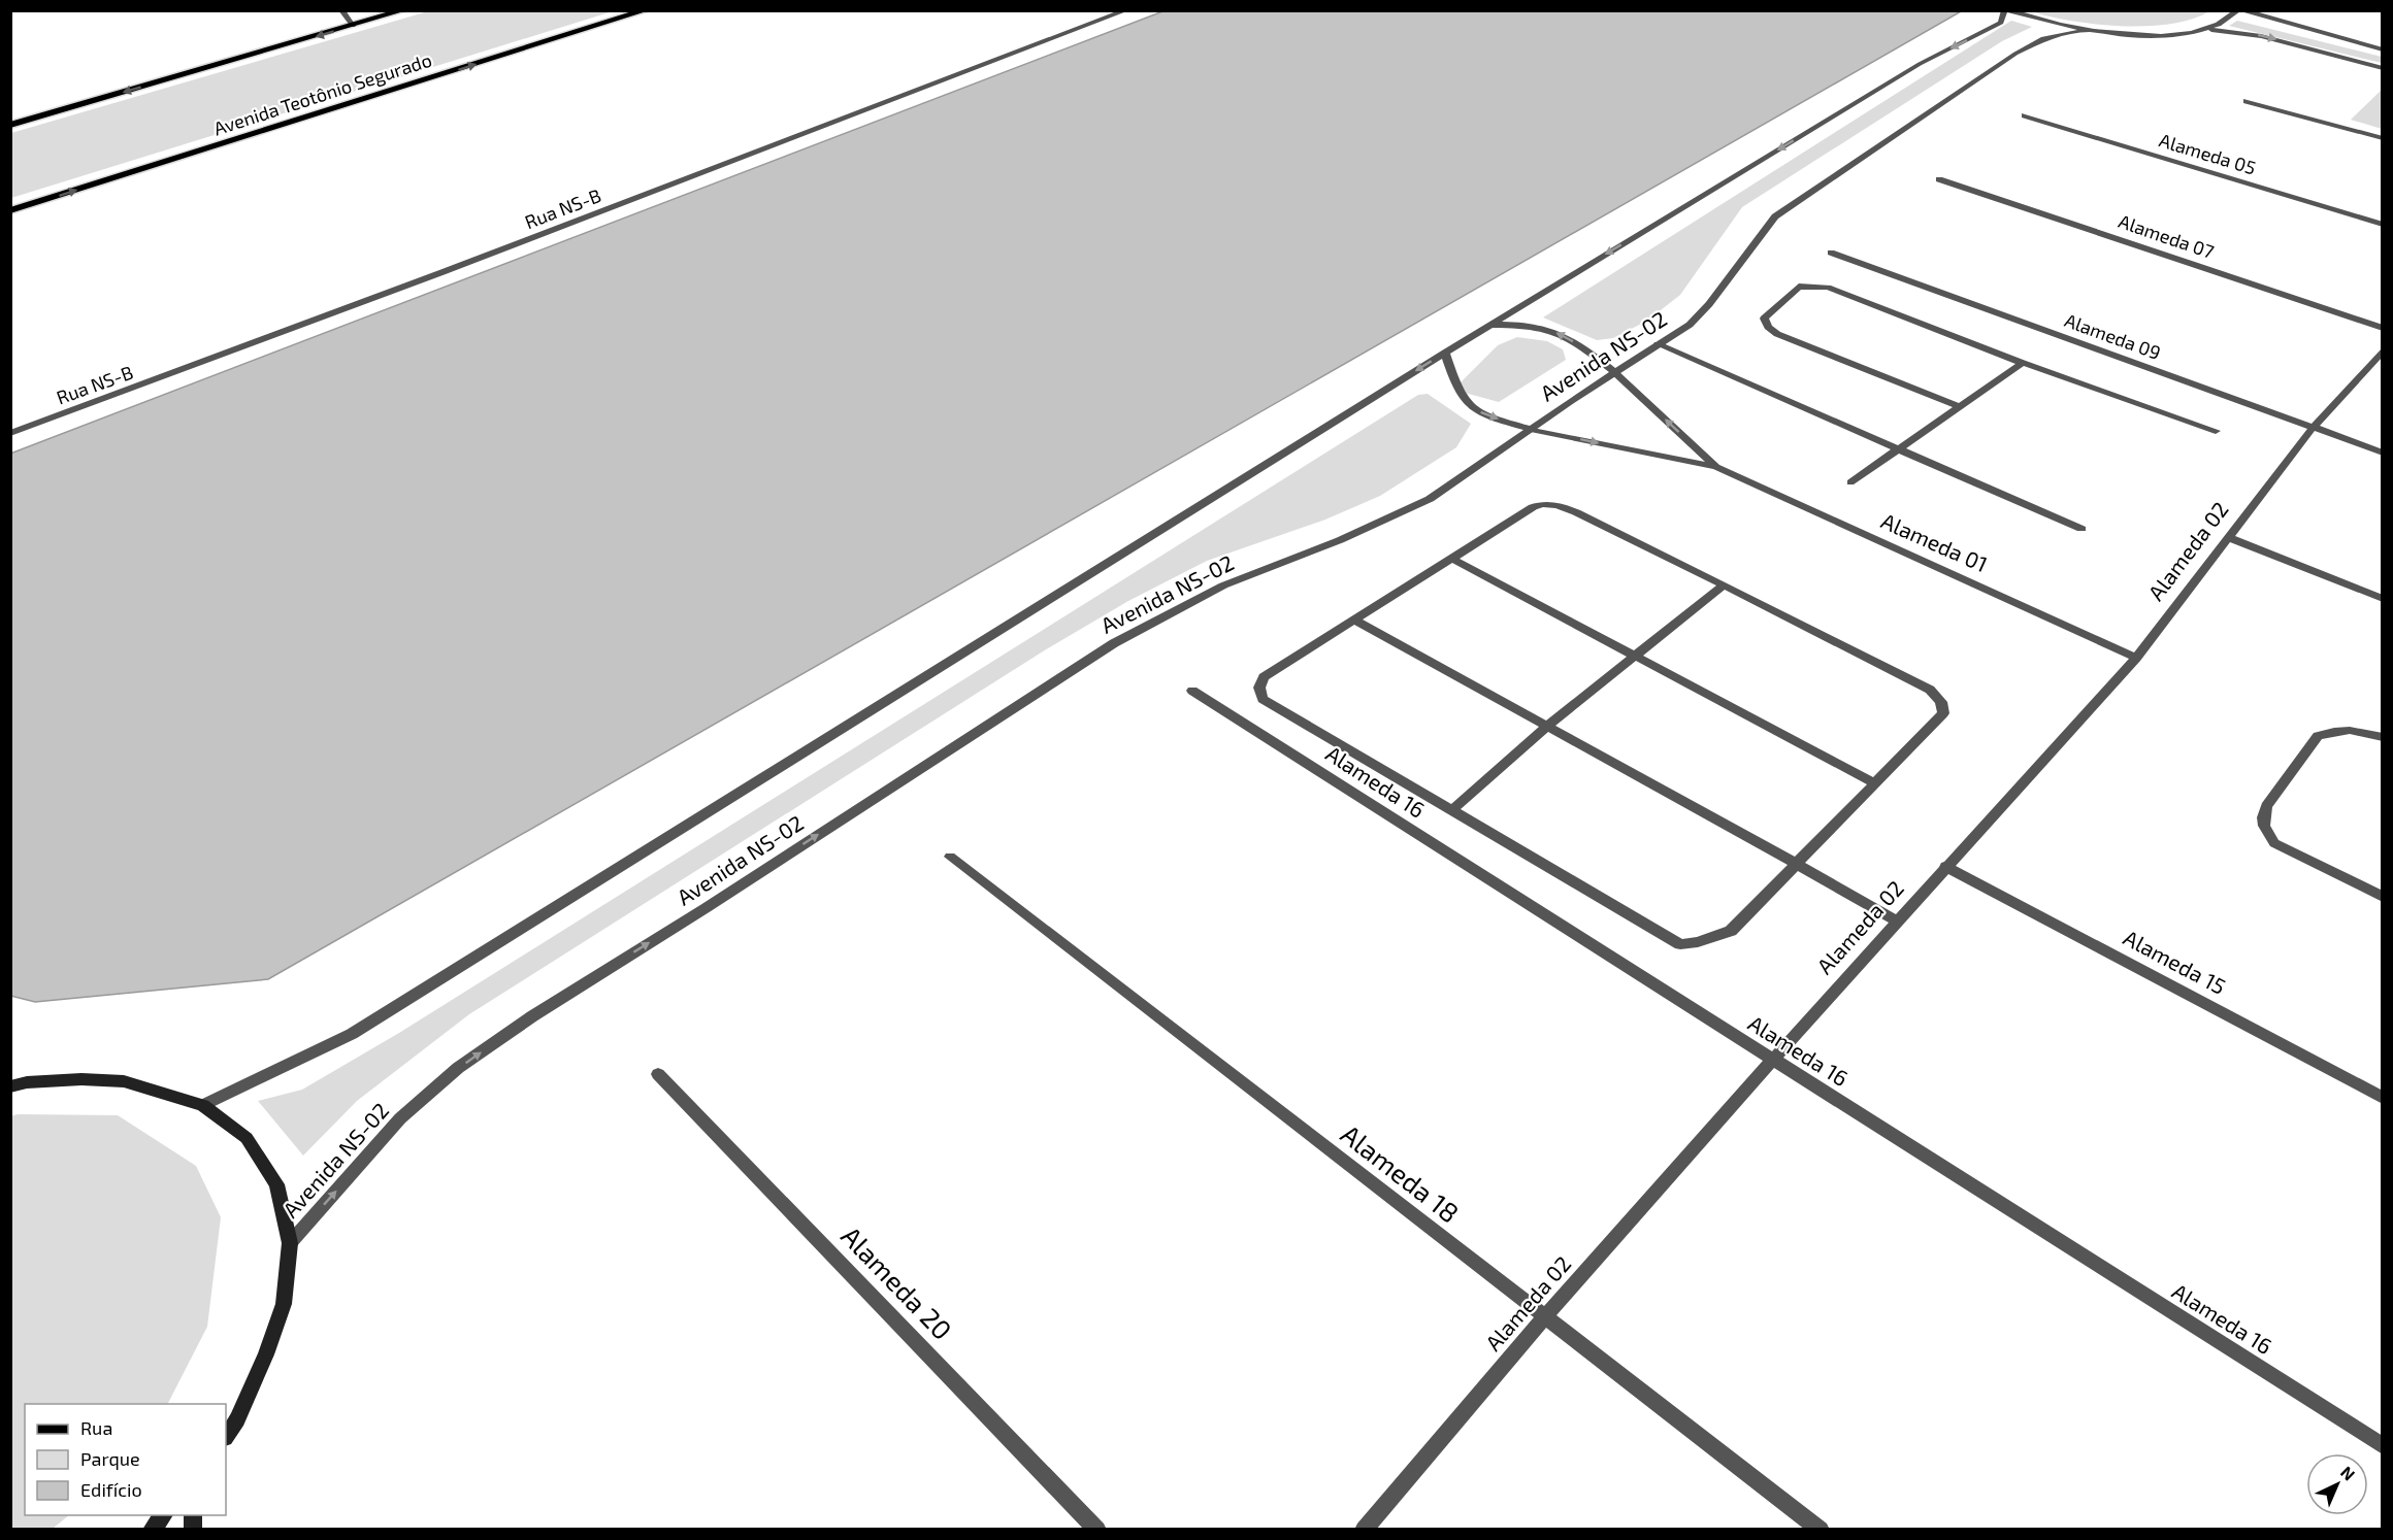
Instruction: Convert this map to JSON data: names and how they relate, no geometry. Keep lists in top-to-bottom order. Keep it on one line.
{"streets":{"main road":["Avenida Teotônio Segurado"],"street":["Alameda 05","Rua NS-B","Alameda 07","Alameda 09","Avenida NS-02","Alameda 01","Alameda 02","Alameda 16","Alameda 15","Alameda 18","Alameda 20"]},"crossings":[["Alameda 09","Alameda 02"],["Avenida NS-02","Alameda 01"],["Alameda 01","Alameda 02"],["Alameda 02","Alameda 16"],["Alameda 02","Alameda 15"],["Alameda 02","Alameda 18"]],"legend":["Rua","Parque","Edifício"],"north":"top right"}
